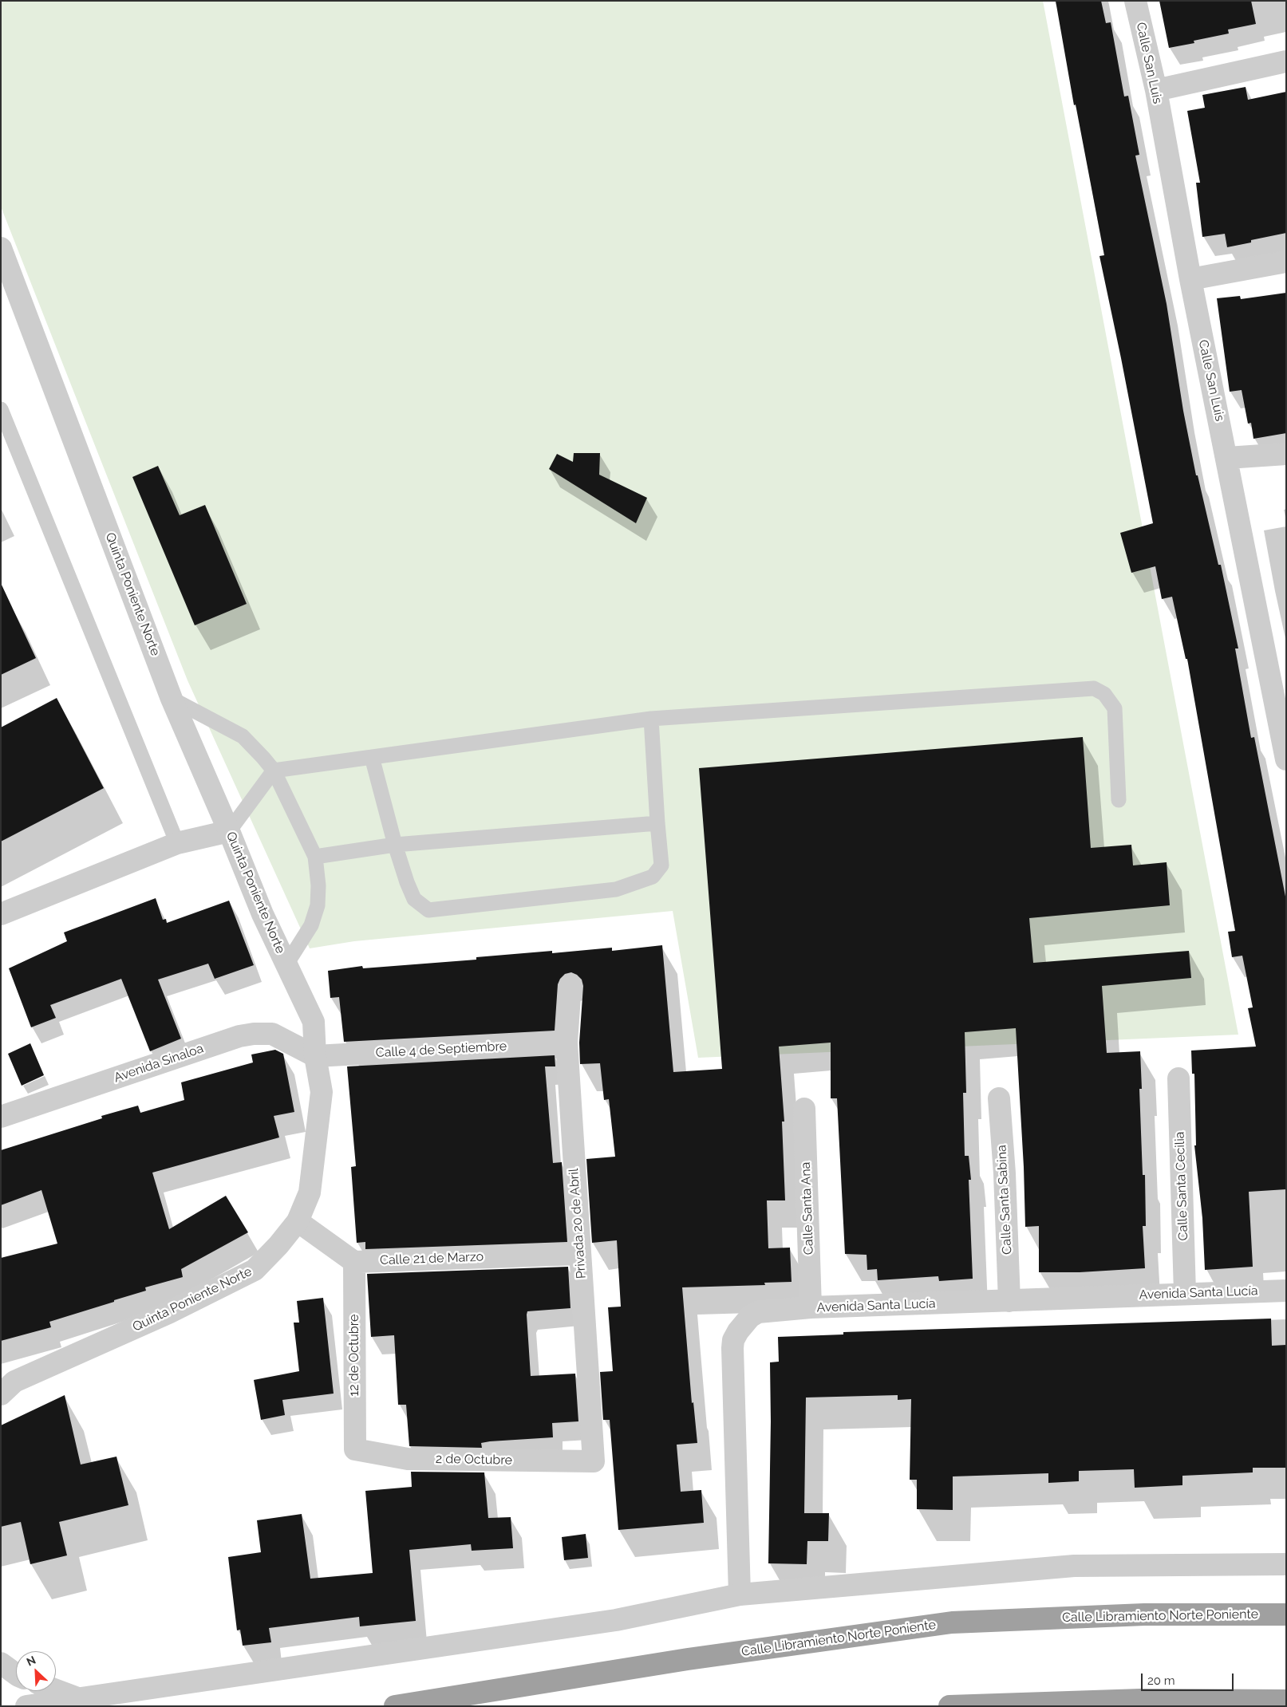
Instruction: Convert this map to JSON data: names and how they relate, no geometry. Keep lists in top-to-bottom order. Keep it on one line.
{"streets":{"highway":["Calle Libramiento Norte Poniente"],"street":["Calle San Luis","Quinta Poniente Norte","Calle 4 de Septiembre","Avenida Sinaloa","Calle Santa Cecilia","Calle Santa Sabina","Calle Santa Ana","Privada 20 de Abril","Calle 21 de Marzo","Avenida Santa Lucía","12 de Octubre","2 de Octubre"]},"crossings":[["Quinta Poniente Norte","Calle 4 de Septiembre"],["Quinta Poniente Norte","Avenida Sinaloa"],["Calle 4 de Septiembre","Avenida Sinaloa"],["Calle 4 de Septiembre","Privada 20 de Abril"],["Calle Santa Cecilia","Avenida Santa Lucía"],["Calle Santa Sabina","Avenida Santa Lucía"],["Calle Santa Ana","Avenida Santa Lucía"],["Privada 20 de Abril","Calle 21 de Marzo"],["Privada 20 de Abril","2 de Octubre"],["Calle 21 de Marzo","12 de Octubre"],["12 de Octubre","2 de Octubre"]],"scale_bar":"20 m","north":"top left"}
